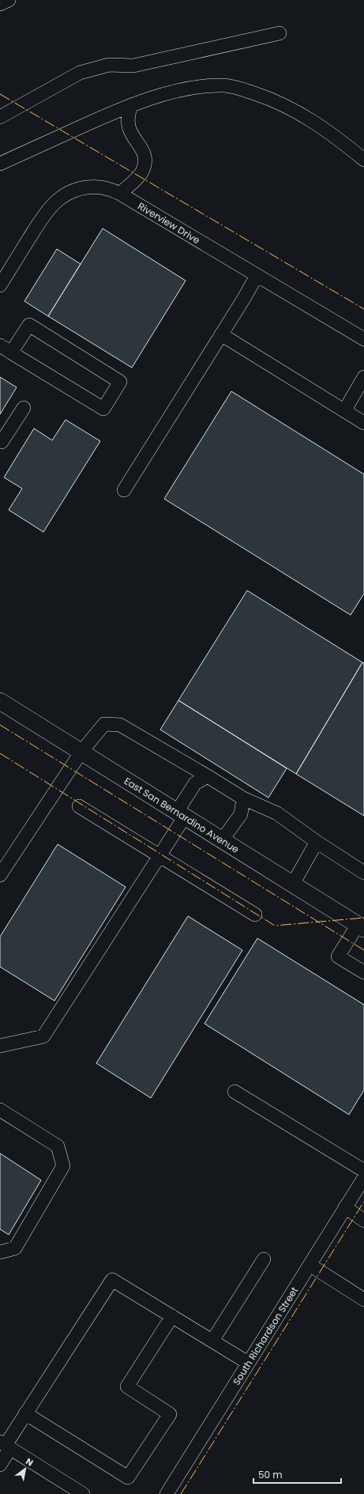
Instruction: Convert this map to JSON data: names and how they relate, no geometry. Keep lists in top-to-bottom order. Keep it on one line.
{"streets":{"main road":["East San Bernardino Avenue"],"street":["Riverview Drive","South Richardson Street"]},"scale_bar":"50 m","north":"top right"}
